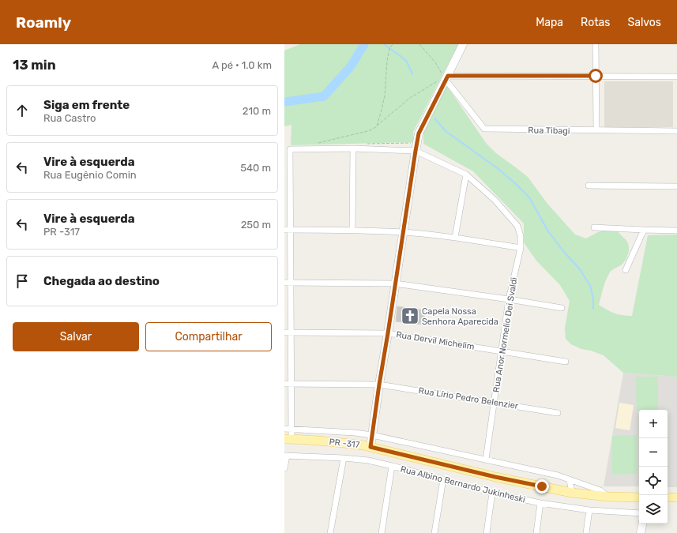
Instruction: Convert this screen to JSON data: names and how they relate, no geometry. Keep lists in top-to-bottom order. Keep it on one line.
{"streets":{"main road":["PR -317"],"street":["Rua Tibagi","Rua Anor Normelio Dei Svaldi","Rua Dervil Michelim","Rua Lírio Pedro Belenzier","Rua Albino Bernardo Jukinheski"]},"crossings":[["Rua Anor Normelio Dei Svaldi","Rua Dervil Michelim"],["Rua Anor Normelio Dei Svaldi","Rua Lírio Pedro Belenzier"]],"places":{"church":["Capela Nossa Senhora Aparecida"]},"page":{"header":"Roamly","nav":["Mapa","Rotas","Salvos"],"heading":["13 min","A pé · 1.0 km"],"list":[["Siga em frente","Rua Castro","210 m"],["Vire à esquerda","Rua Eugênio Comin","540 m"],["Vire à esquerda","PR -317","250 m"],"Chegada ao destino"],"buttons":["Salvar","Compartilhar"],"map_buttons":["+","−"]}}
